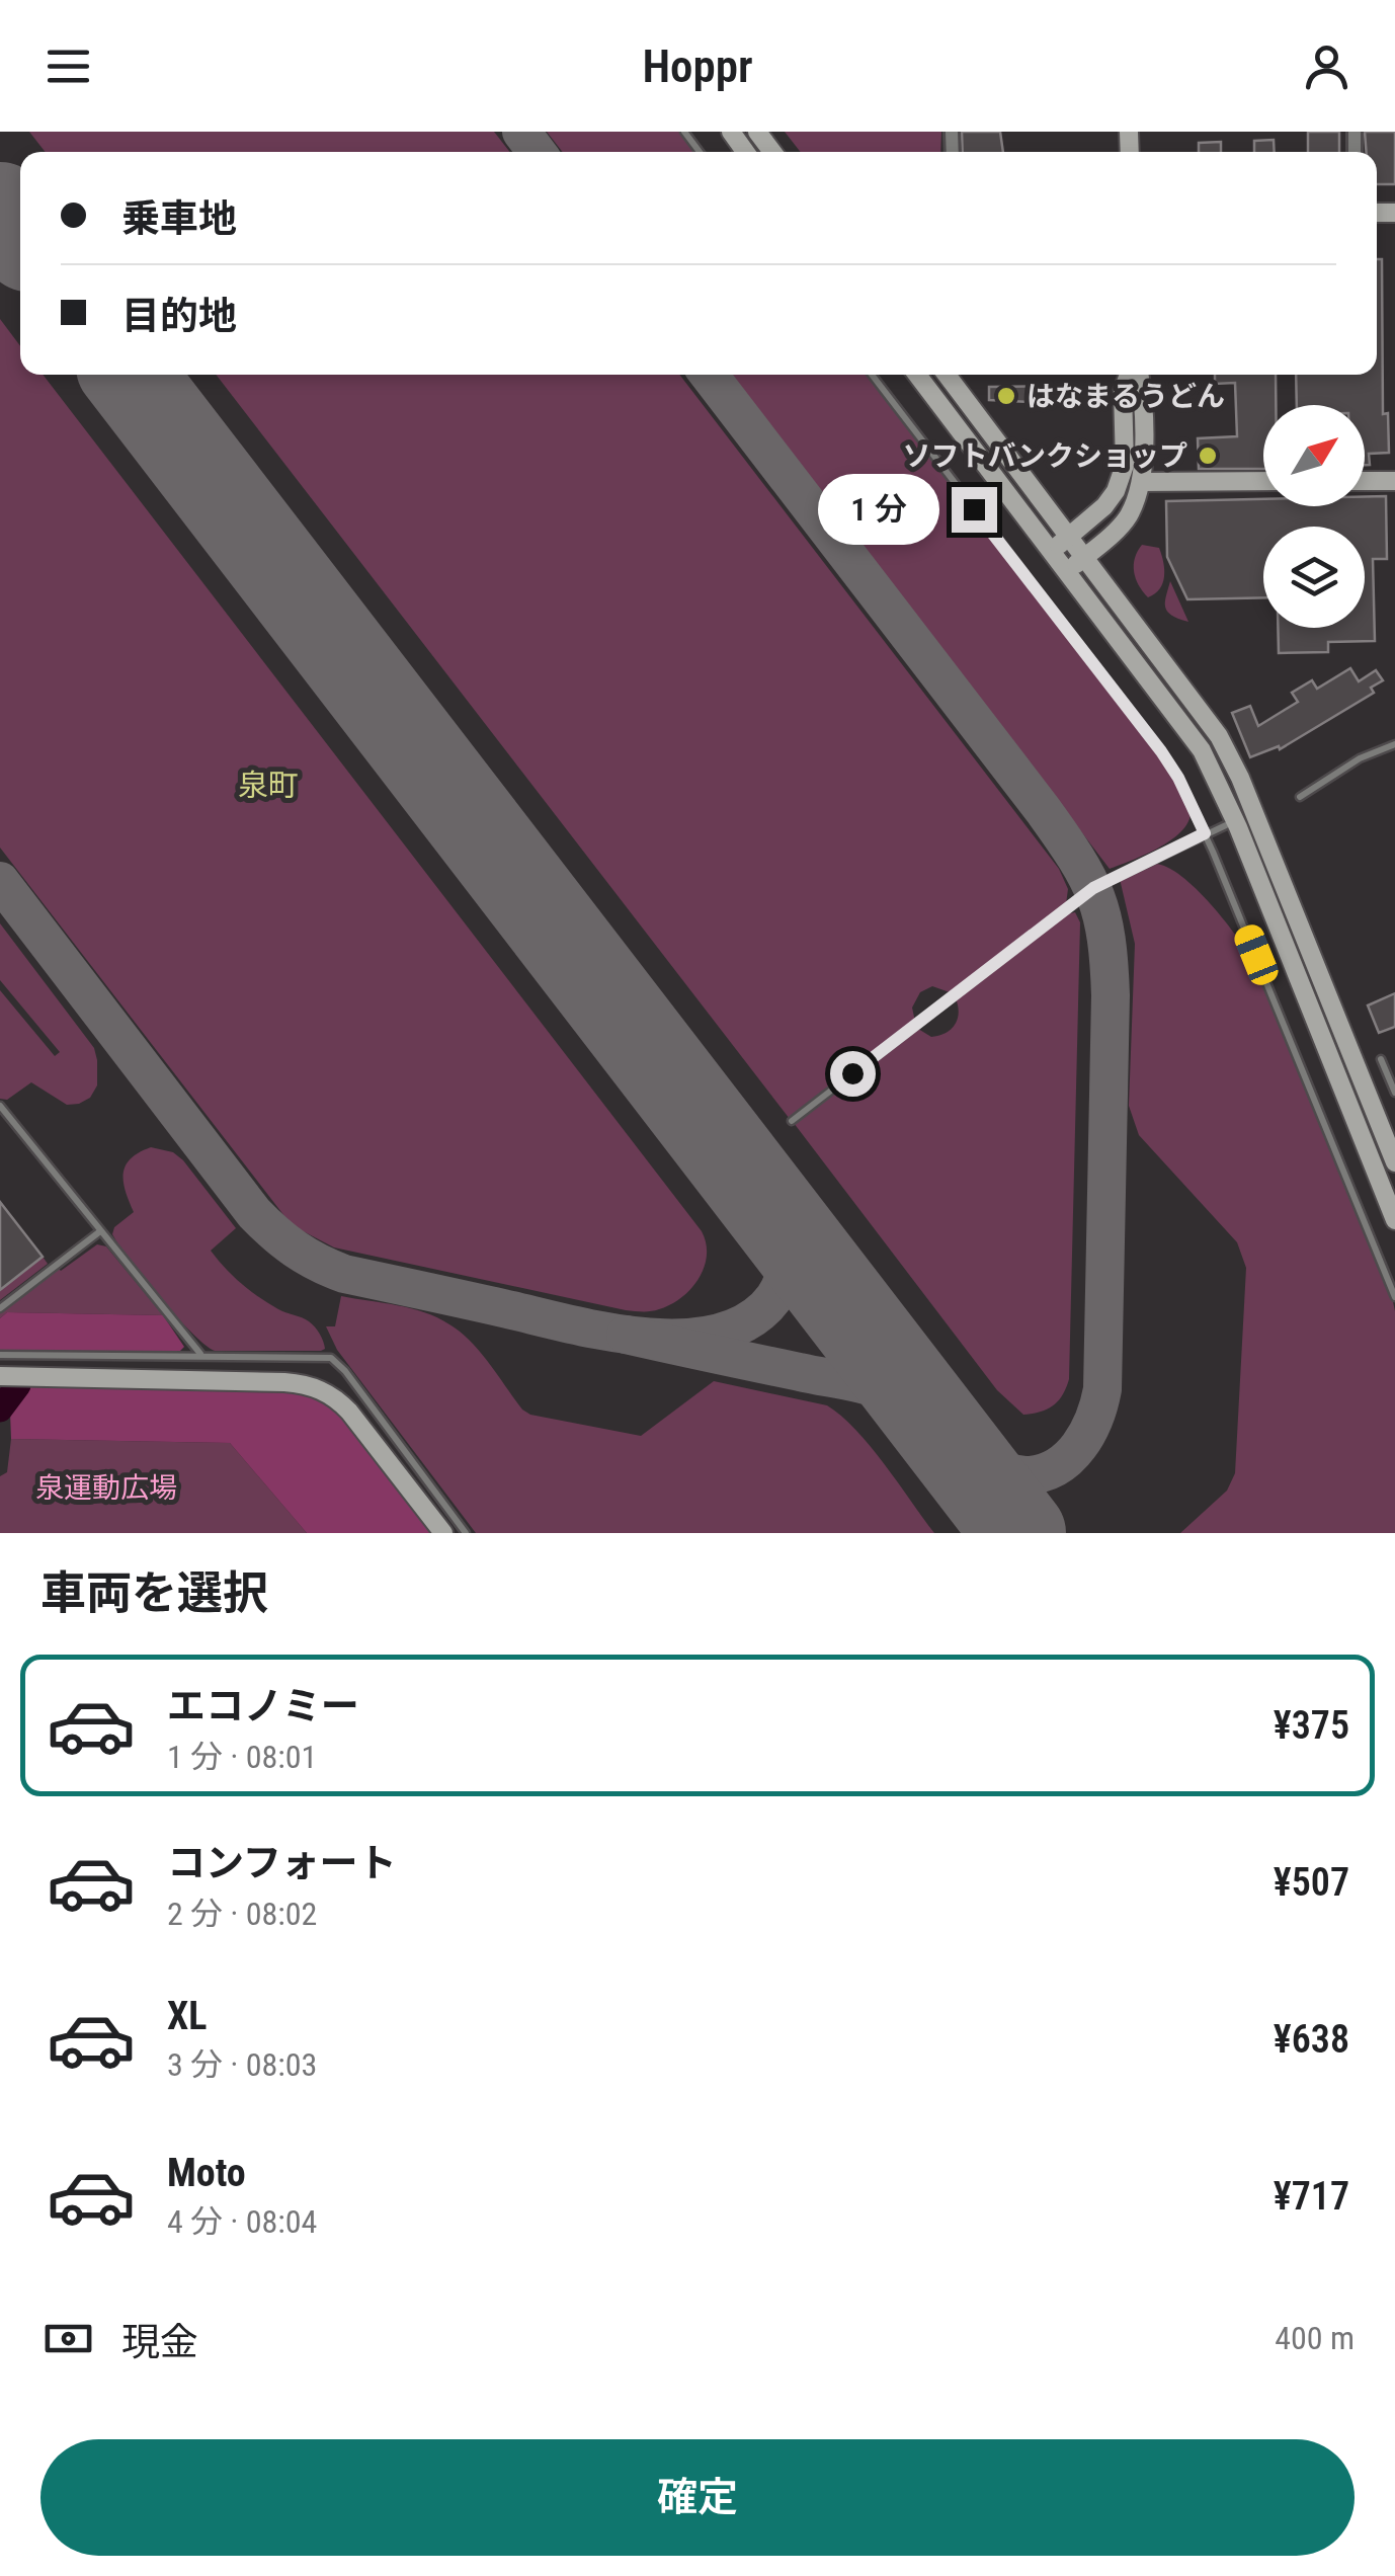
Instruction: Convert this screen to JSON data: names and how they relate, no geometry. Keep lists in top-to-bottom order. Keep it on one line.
{"districts":["泉町"],"parks":["泉運動広場"],"places":["はなまるうどん","ソフトバンクショップ"],"north":"top right","page":{"header":"Hoppr","banner":["乗車地","目的地"],"bubble":"1 分","heading":"車両を選択","list":[{"name":"エコノミー","note":"1 分 · 08:01","value":"¥375"},{"name":"コンフォート","note":"2 分 · 08:02","value":"¥507"},{"name":"XL","note":"3 分 · 08:03","value":"¥638"},{"name":"Moto","note":"4 分 · 08:04","value":"¥717"}],"pay":["現金","400 m"],"buttons":"確定"}}
